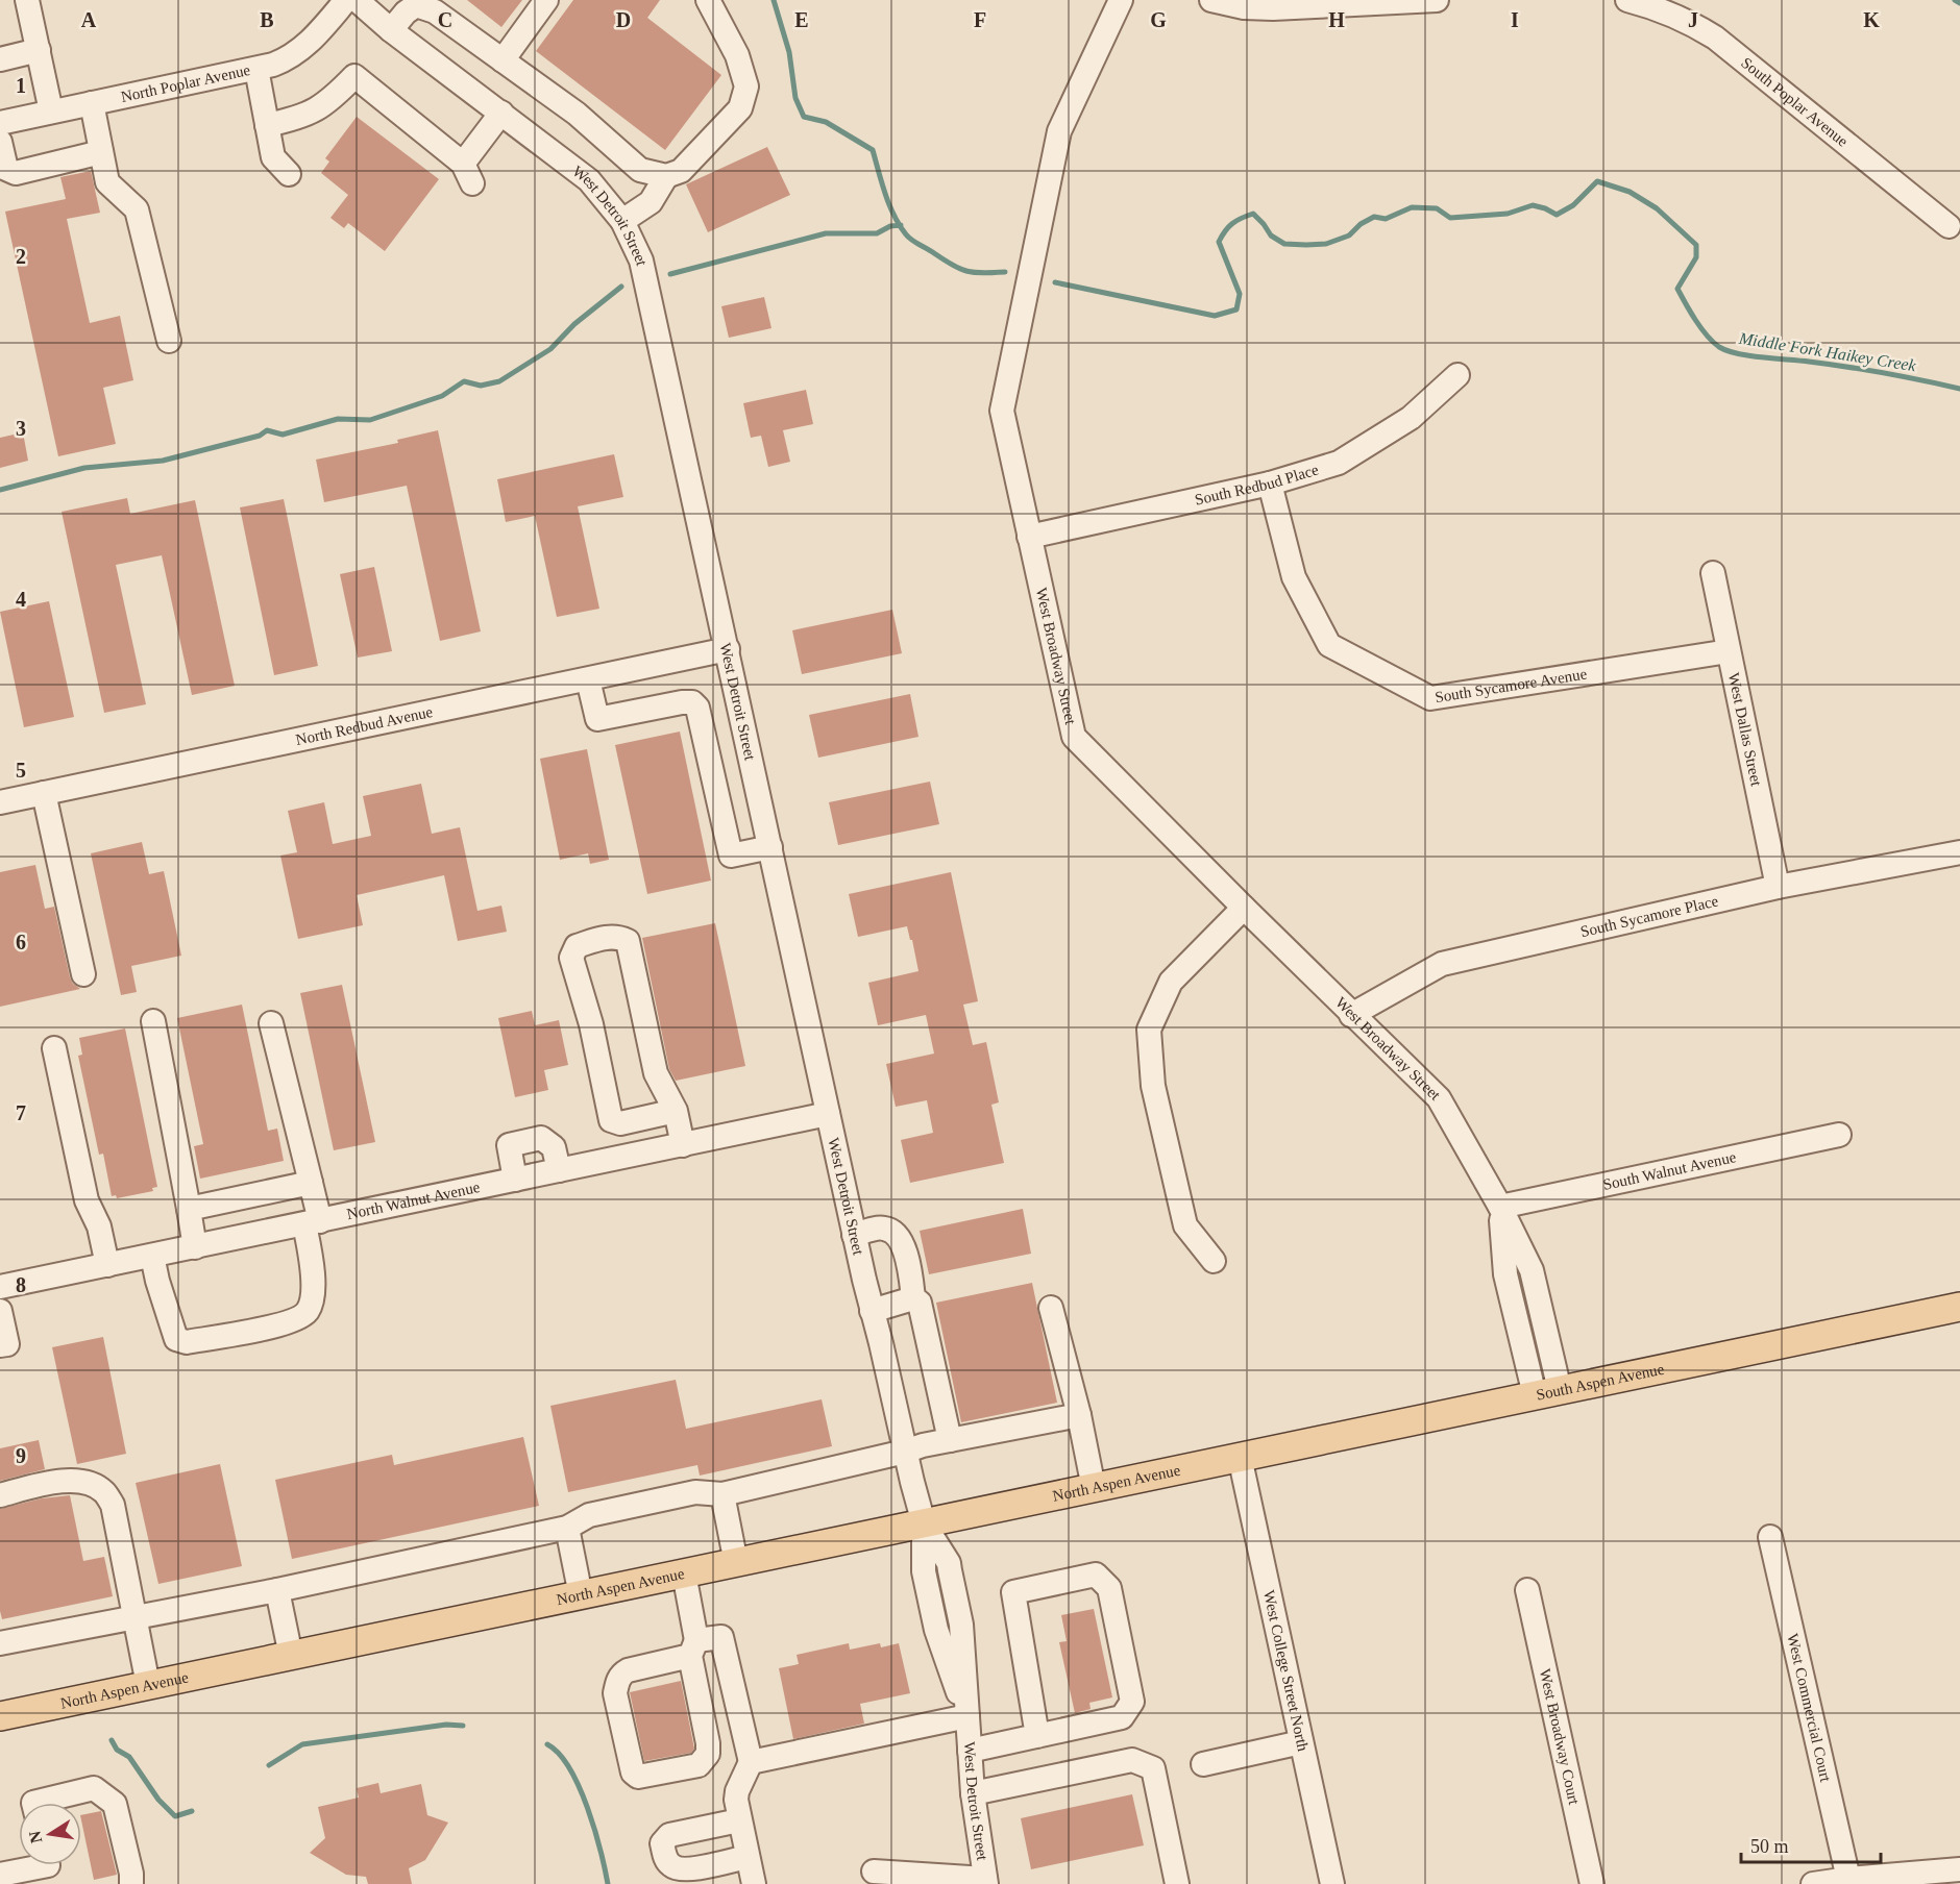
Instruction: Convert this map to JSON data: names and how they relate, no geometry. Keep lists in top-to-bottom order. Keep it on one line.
{"streets":{"main road":["South Aspen Avenue","North Aspen Avenue"],"street":["North Poplar Avenue","South Poplar Avenue","West Detroit Street","South Redbud Place","West Broadway Street","South Sycamore Avenue","North Redbud Avenue","West Dallas Street","South Sycamore Place","South Walnut Avenue","North Walnut Avenue","West College Street North","West Commercial Court","West Broadway Court"]},"crossings":[["West Detroit Street","North Redbud Avenue"],["West Detroit Street","North Walnut Avenue"],["West Detroit Street","North Aspen Avenue"],["South Redbud Place","West Broadway Street"],["South Redbud Place","South Sycamore Avenue"],["West Broadway Street","South Sycamore Place"],["West Broadway Street","South Walnut Avenue"],["West Broadway Street","South Aspen Avenue"],["South Sycamore Avenue","West Dallas Street"],["West Dallas Street","South Sycamore Place"],["South Aspen Avenue","North Aspen Avenue"],["South Aspen Avenue","West College Street North"],["North Aspen Avenue","West College Street North"]],"water":["Middle Fork Haikey Creek"],"scale_bar":"50 m","north":"left","grid":{"columns":["A","B","C","D","E","F","G","H","I","J","K"],"rows":["1","2","3","4","5","6","7","8","9"]}}
